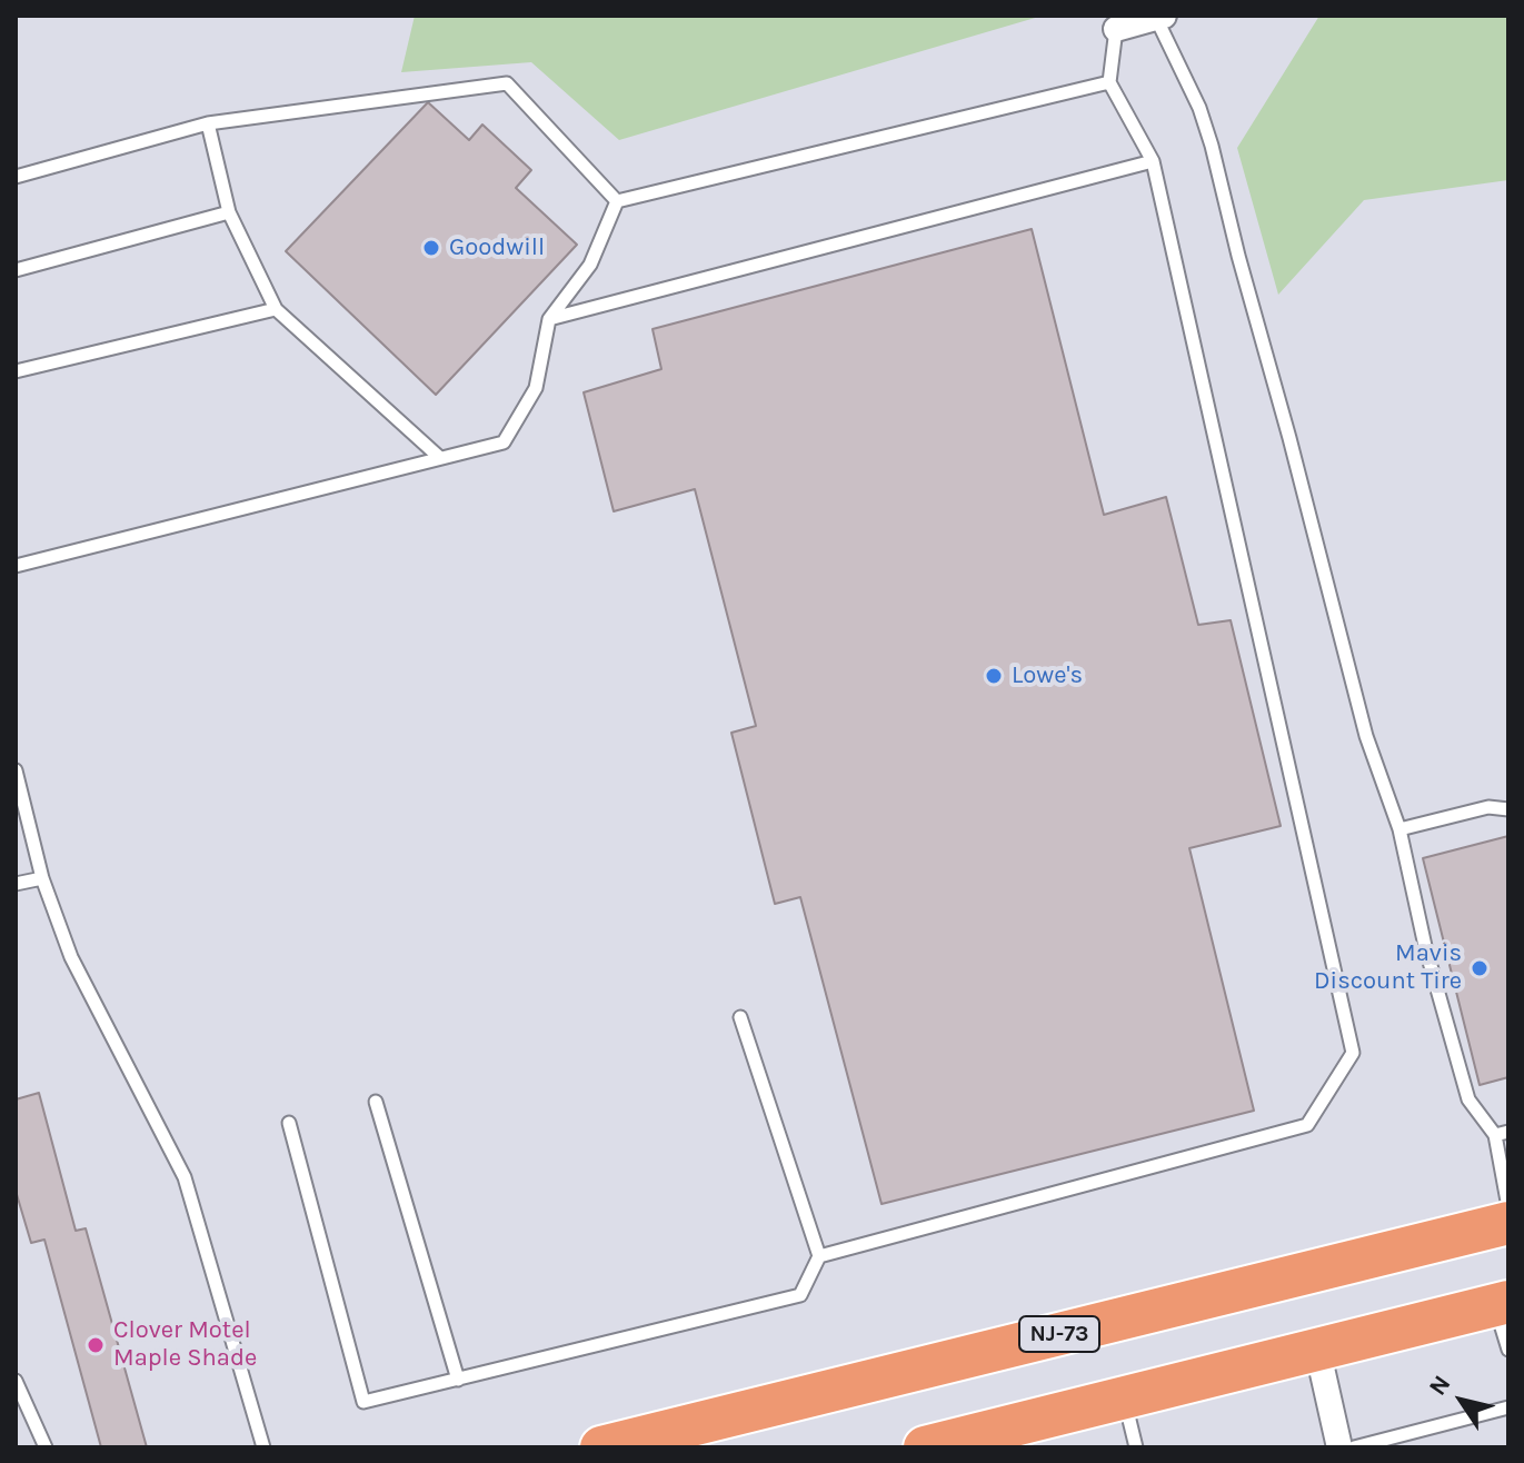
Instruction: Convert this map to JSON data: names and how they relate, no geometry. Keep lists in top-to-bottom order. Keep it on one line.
{"streets":{"highway":["NJ-73"]},"places":["Goodwill","Lowe's","Mavis Discount Tire","Clover Motel Maple Shade"],"north":"top left"}
